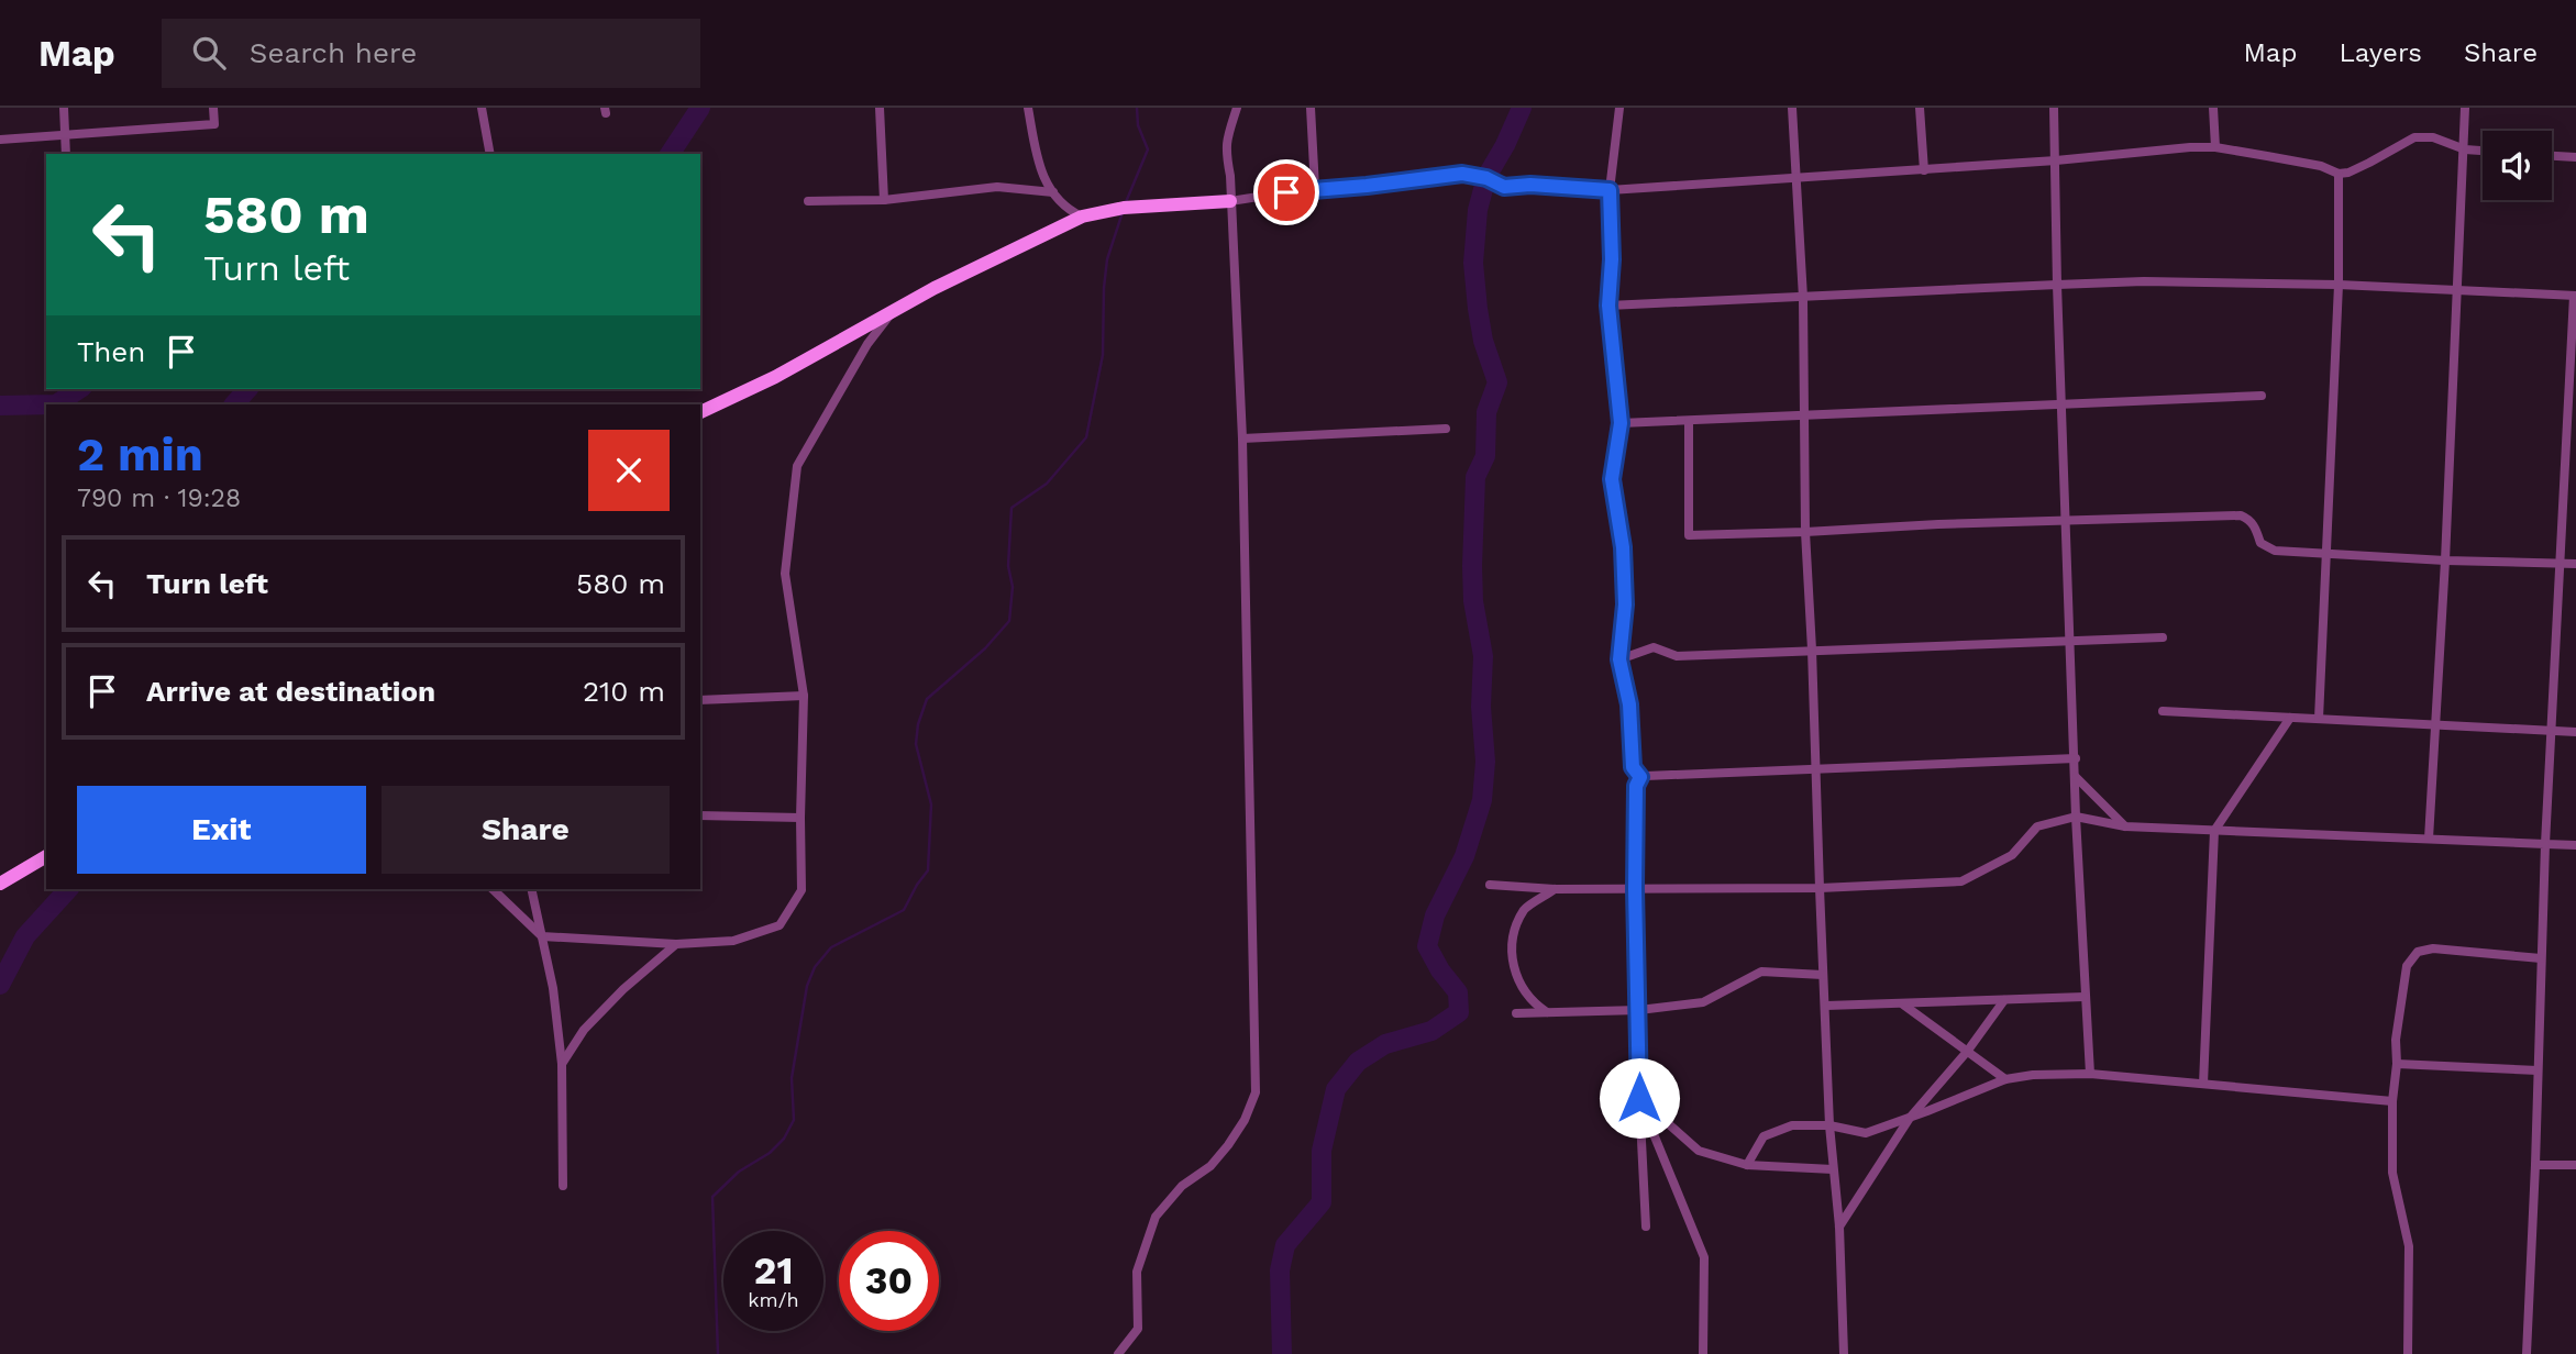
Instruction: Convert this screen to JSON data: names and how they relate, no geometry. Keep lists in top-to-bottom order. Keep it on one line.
{"page":{"header":"Map","search":"Search here","nav":["Map","Layers","Share"],"turn":["580 m","Turn left"],"then":"Then","heading":["2 min","790 m · 19:28"],"list":[{"name":"Turn left","value":"580 m"},{"name":"Arrive at destination","value":"210 m"}],"buttons":["Exit","Share"],"speed":"21 km/h","limit":"30"}}
